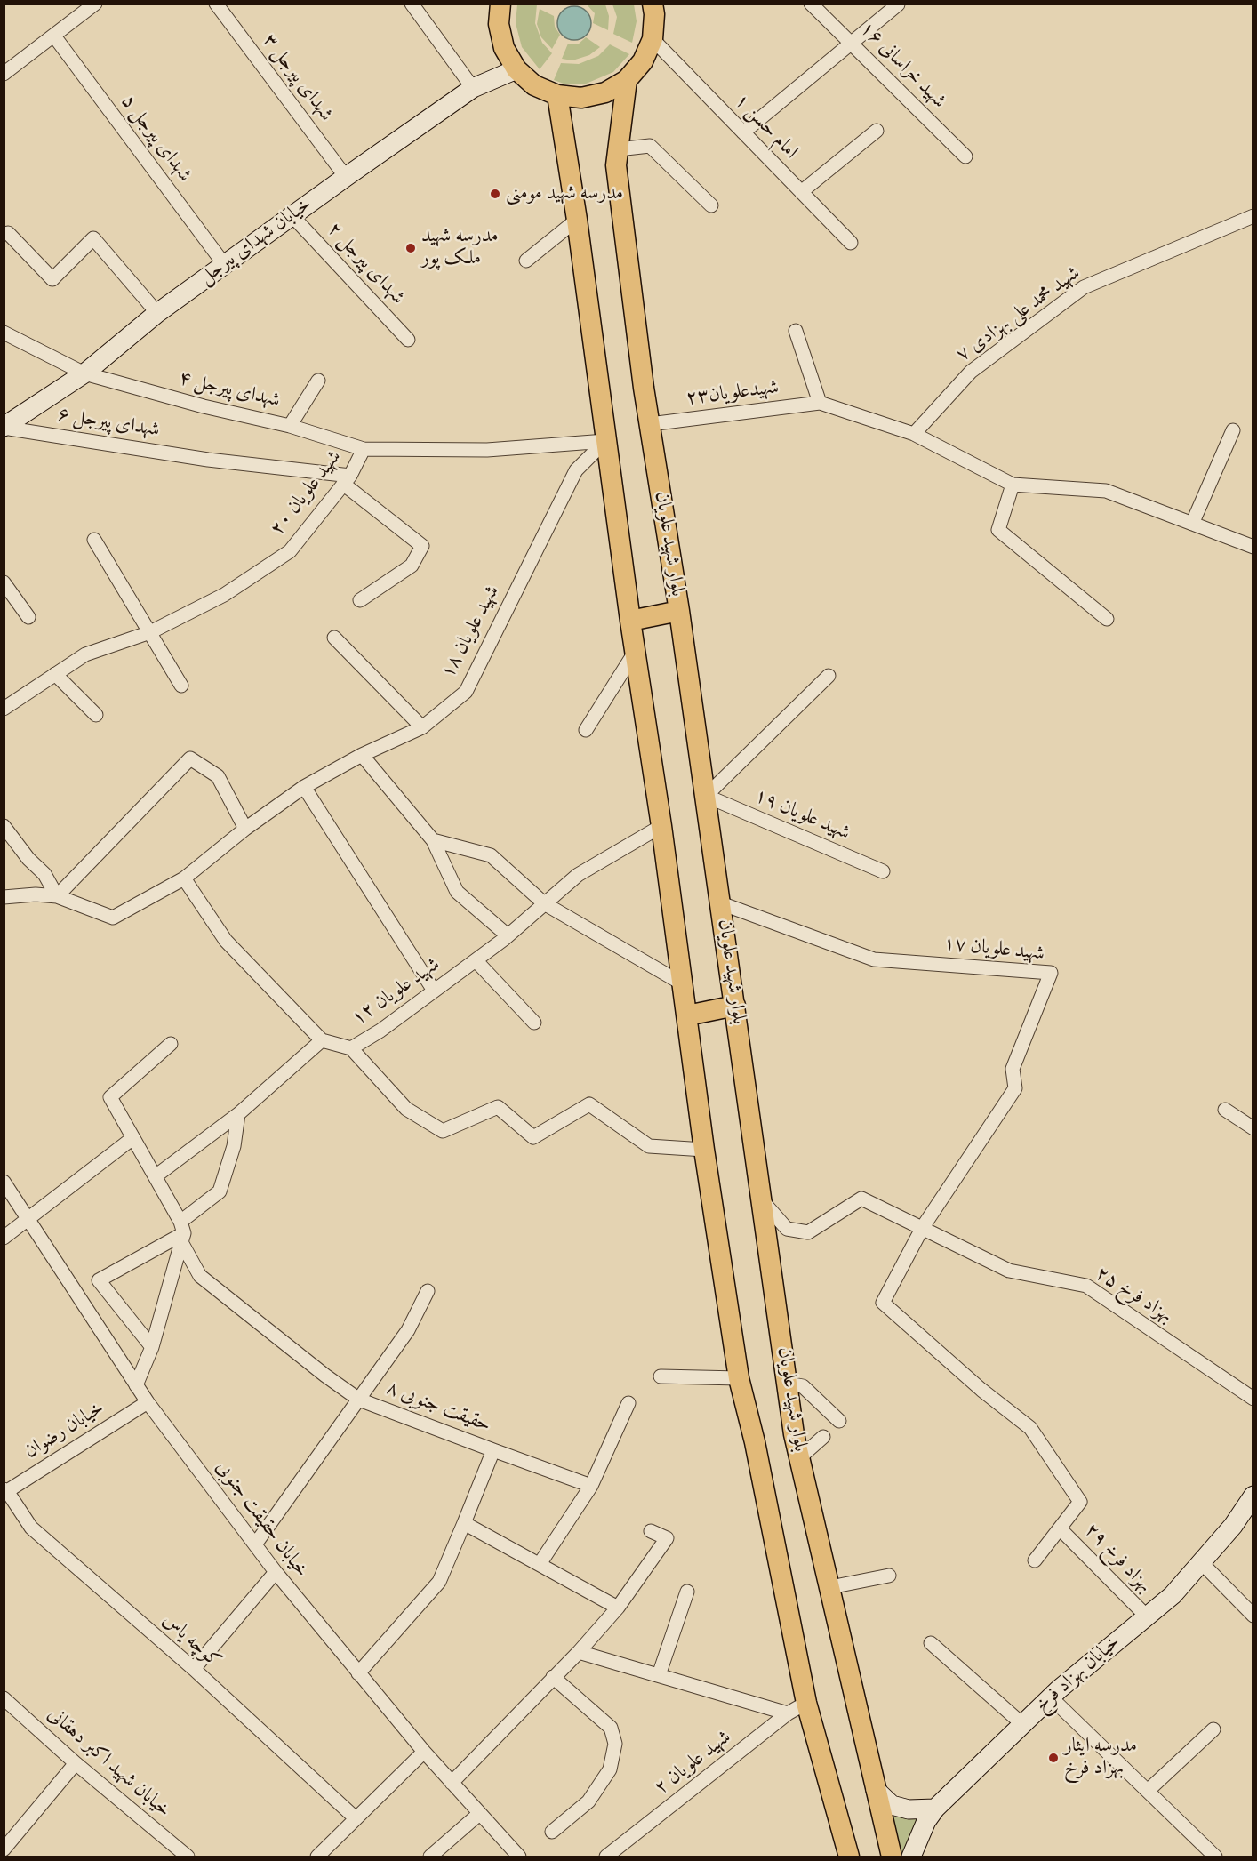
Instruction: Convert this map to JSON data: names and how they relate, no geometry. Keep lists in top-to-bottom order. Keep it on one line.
{"streets":{"main road":["خیابان شهدای پیرجل","بلوار شهید علویان","خیابان بهزاد فرخ"],"street":["شهید خراسانی ۱۶","شهدای پیرجل ۳","امام حسن ۱","شهدای پیرجل ۵","شهدای پیرجل ۲","شهید محمد علی بهزادی ۷","شهدای پیرجل ۴","شهیدعلویان۲۳","شهدای پیرجل ۶","شهید علویان ۲۰","شهید علویان ۱۸","شهید علویان ۱۹","شهید علویان ۱۷","شهید علویان ۱۲","بهزاد فرخ ۲۵","حقیقت جنوبی ۸","خیابان رضوان","خیابان حقیقت جنوبی","بهزاد فرخ ۲۹","کوچه یاس","خیابان شهید اکبر دهقانی","شهید علویان ۲"]},"crossings":[["شهدای پیرجل ۳","خیابان شهدای پیرجل"],["شهدای پیرجل ۵","خیابان شهدای پیرجل"],["خیابان شهدای پیرجل","شهدای پیرجل ۲"],["خیابان شهدای پیرجل","شهدای پیرجل ۴"],["خیابان شهدای پیرجل","شهدای پیرجل ۶"],["شهدای پیرجل ۴","شهید علویان ۲۰"],["شهیدعلویان۲۳","بلوار شهید علویان"],["شهدای پیرجل ۶","شهید علویان ۲۰"],["شهید علویان ۲۰","شهید علویان ۱۸"],["بلوار شهید علویان","شهید علویان ۱۹"],["بلوار شهید علویان","شهید علویان ۱۷"],["بلوار شهید علویان","بهزاد فرخ ۲۵"],["شهید علویان ۱۷","بهزاد فرخ ۲۵"],["حقیقت جنوبی ۸","خیابان حقیقت جنوبی"],["خیابان رضوان","خیابان حقیقت جنوبی"],["خیابان رضوان","کوچه یاس"],["بهزاد فرخ ۲۹","خیابان بهزاد فرخ"]],"places":["مدرسه شهید مومنی","مدرسه شهید ملک پور","مدرسه ایثار بهزاد فرخ"]}
